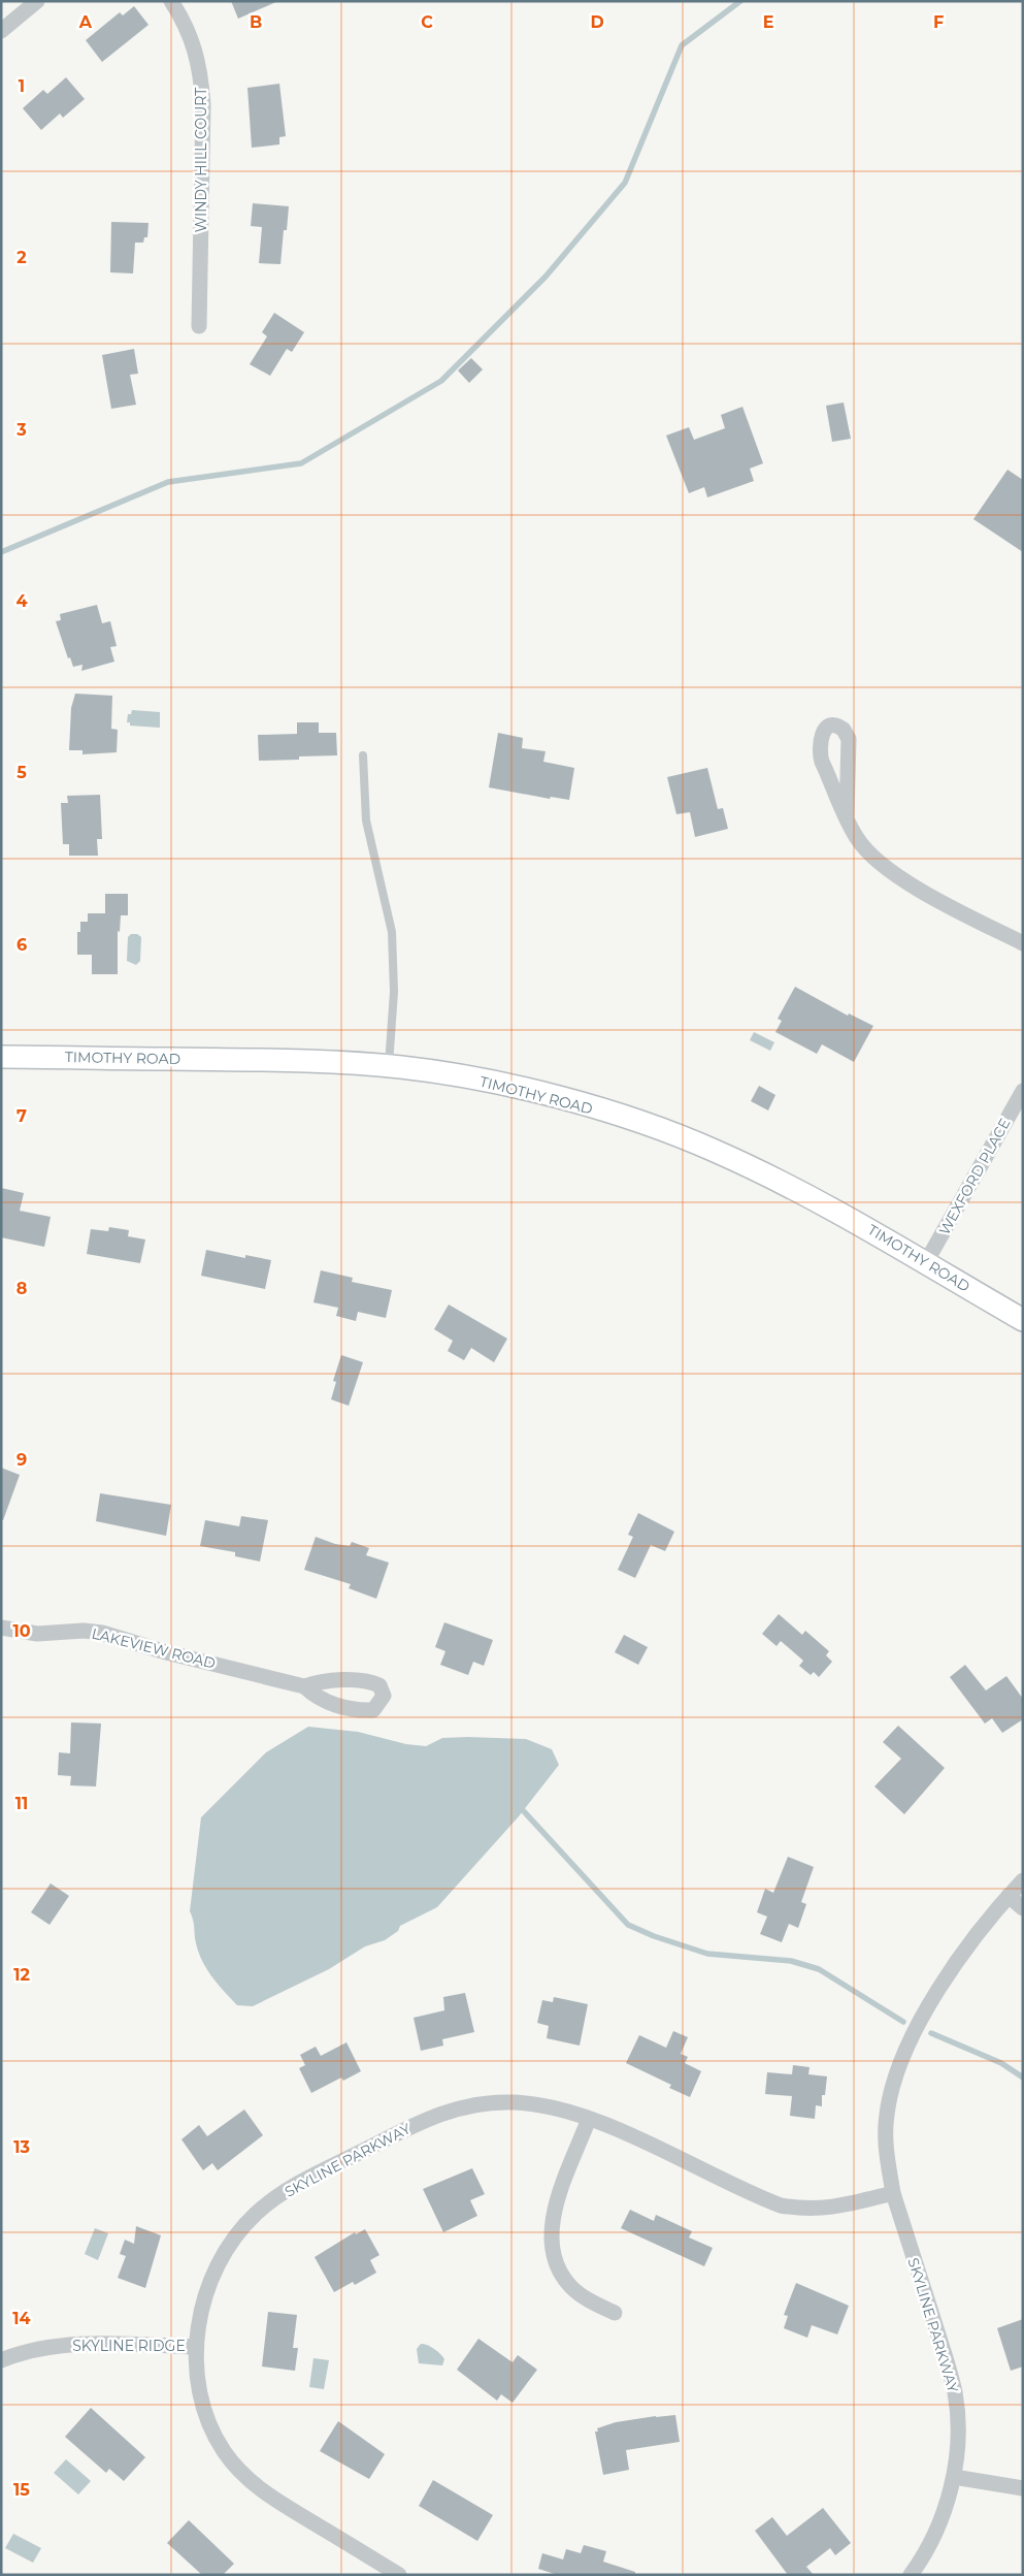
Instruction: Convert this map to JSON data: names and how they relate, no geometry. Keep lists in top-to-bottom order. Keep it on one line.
{"streets":{"main road":["TIMOTHY ROAD"],"street":["WINDY HILL COURT","WEXFORD PLACE","LAKEVIEW ROAD","SKYLINE PARKWAY","SKYLINE RIDGE"]},"crossings":[["TIMOTHY ROAD","WEXFORD PLACE"],["SKYLINE PARKWAY","SKYLINE RIDGE"]],"grid":{"columns":["A","B","C","D","E","F"],"rows":["1","2","3","4","5","6","7","8","9","10","11","12","13","14","15"]}}
